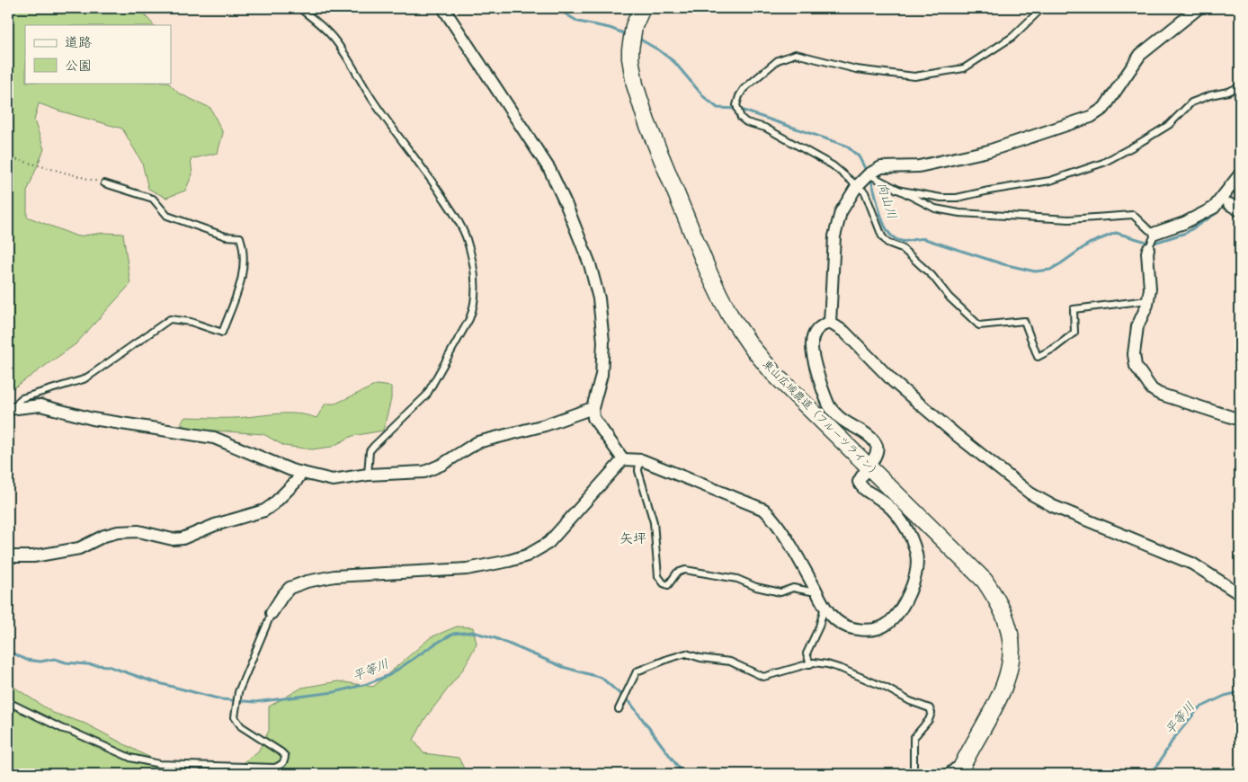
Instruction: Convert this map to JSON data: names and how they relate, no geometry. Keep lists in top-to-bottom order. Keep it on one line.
{"streets":{"street":["東山広域農道（フルーツライン）"]},"districts":["矢坪"],"water":["向山川","平等川"],"legend":["道路","公園"]}
